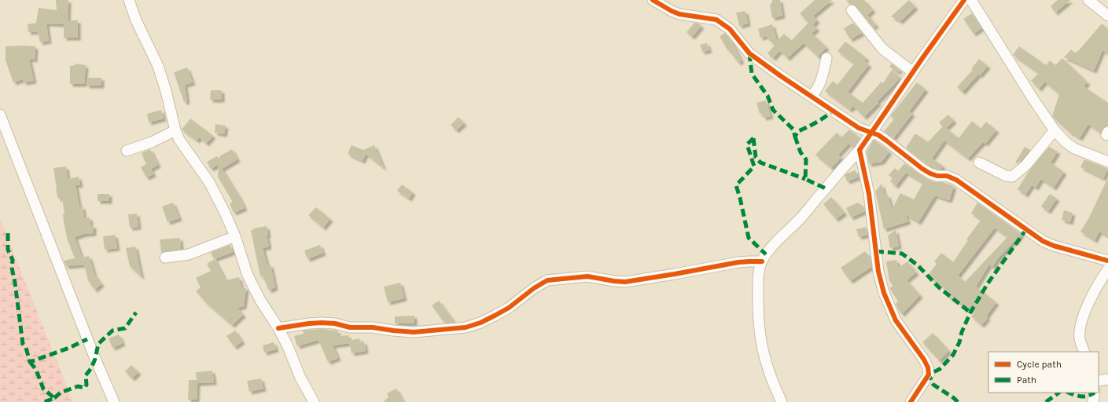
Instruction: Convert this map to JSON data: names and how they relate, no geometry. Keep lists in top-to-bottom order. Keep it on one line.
{"legend":["Cycle path","Path"]}
